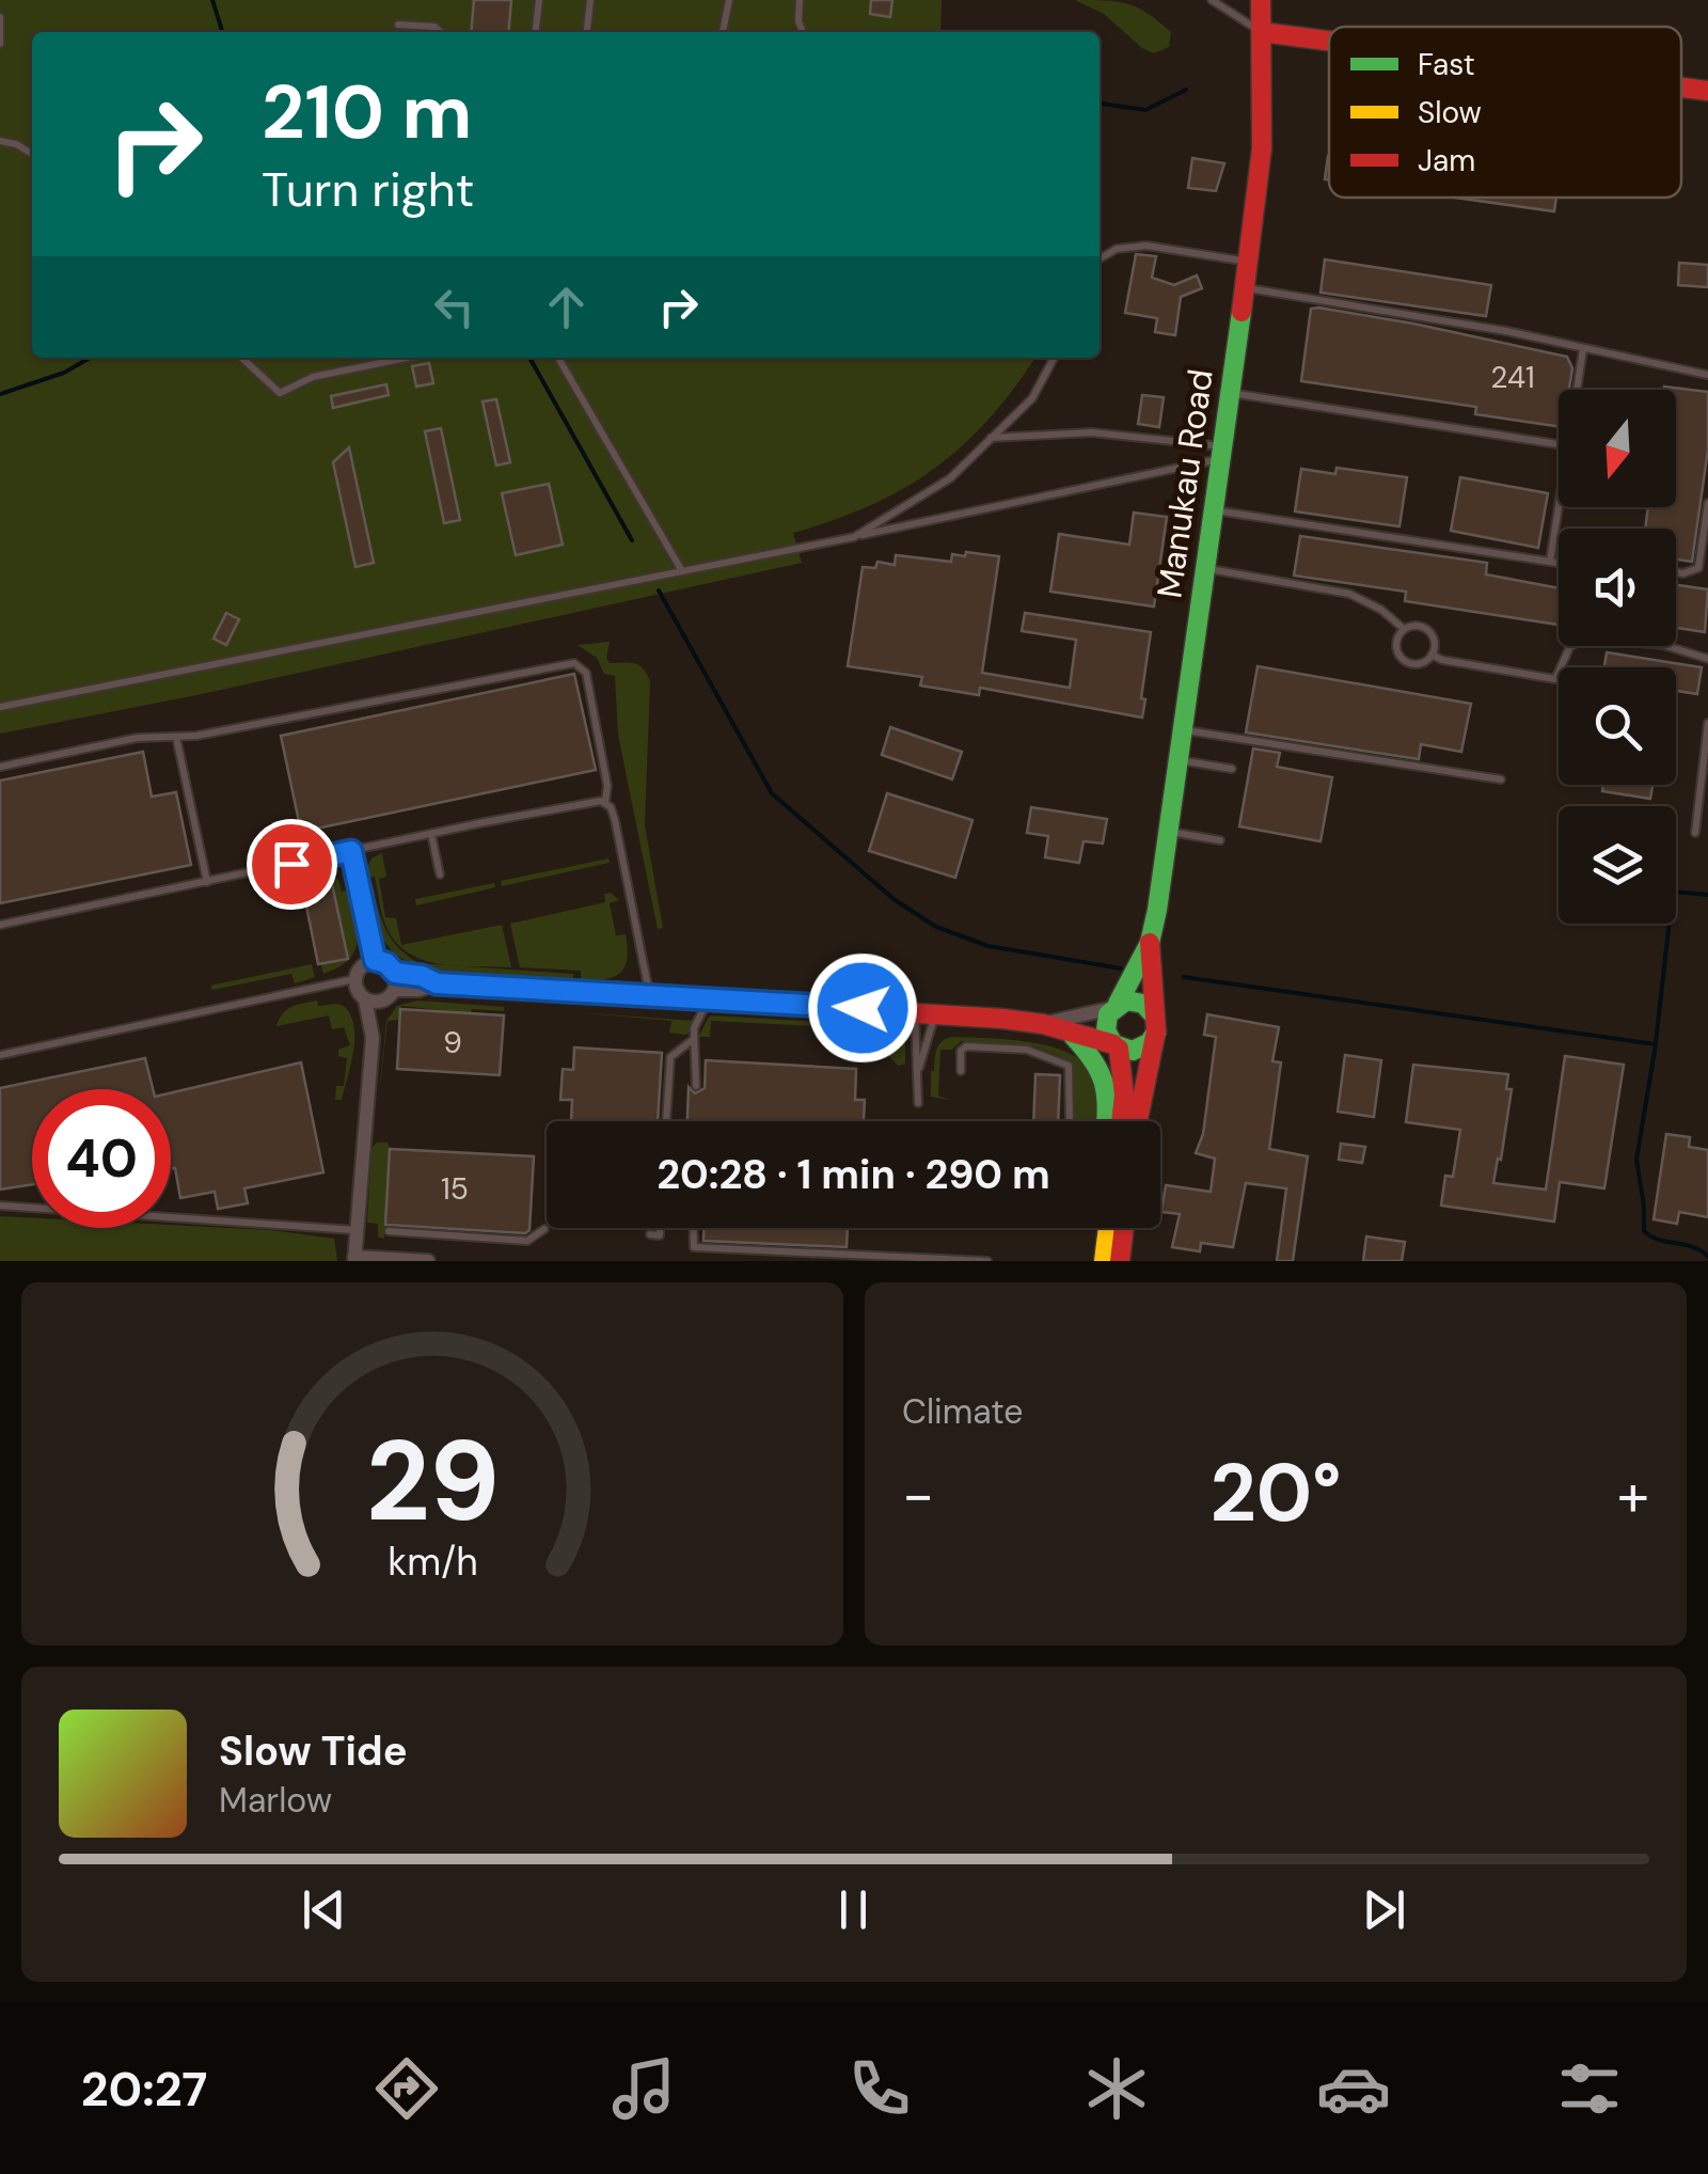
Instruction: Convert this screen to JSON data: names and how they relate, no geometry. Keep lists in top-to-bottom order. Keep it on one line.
{"streets":{"main road":["Manukau Road"]},"house_numbers":["241","9","15"],"legend":["Fast","Slow","Jam"],"north":"bottom","page":{"turn":["210 m","Turn right"],"limit":"40","trip":"20:28 · 1 min · 290 m","tile":"Climate","heat":["−","20°","+"],"song":["Slow Tide","Marlow"],"tabs":"20:27","gauge":["29","km/h"]}}
